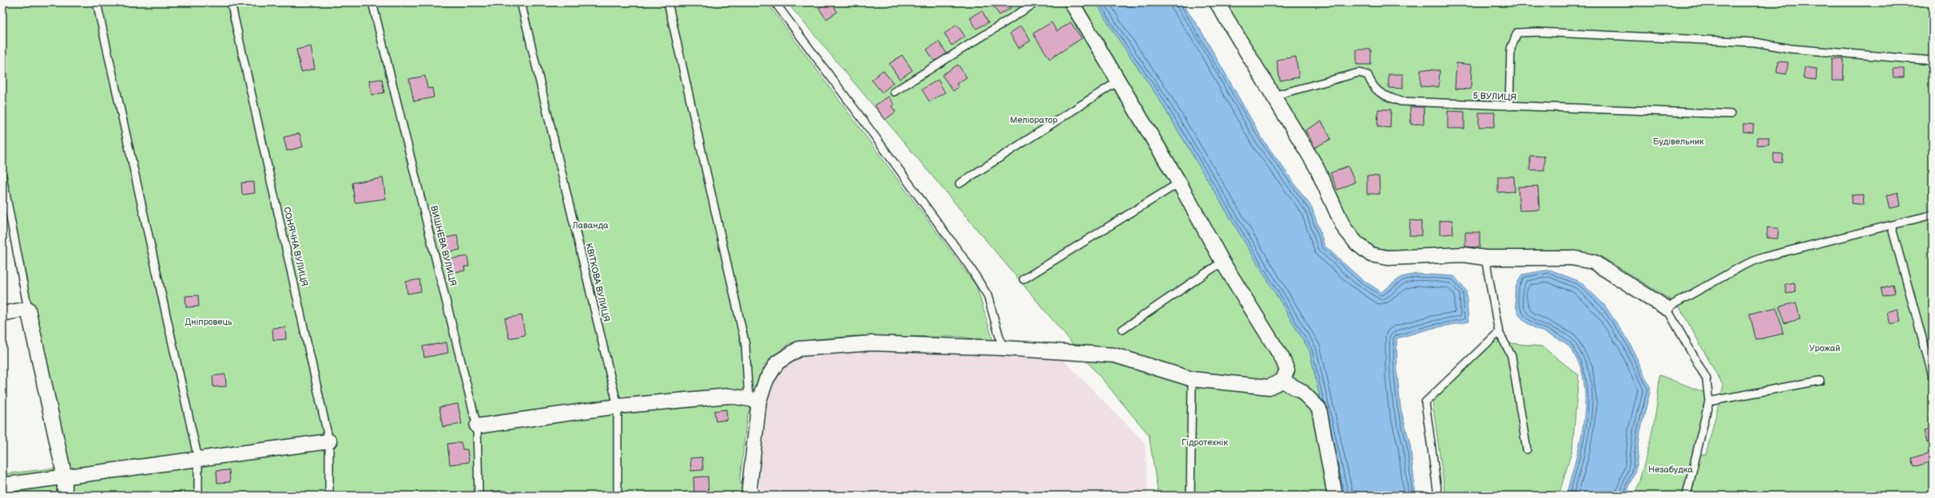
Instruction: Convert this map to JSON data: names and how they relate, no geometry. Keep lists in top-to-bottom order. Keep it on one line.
{"streets":{"lane":["5 ВУЛИЦЯ","ВИШНЕВА ВУЛИЦЯ","СОНЯЧНА ВУЛИЦЯ","КВІТКОВА ВУЛИЦЯ"]},"parks":["Меліоратор","Будівельник","Лаванда","Дніпровець","Урожай","Гідротехнік","Незабудка"]}
